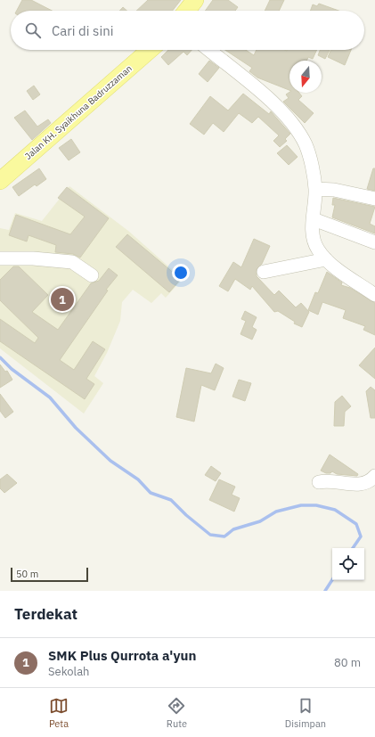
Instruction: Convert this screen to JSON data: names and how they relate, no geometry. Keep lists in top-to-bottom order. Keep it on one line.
{"streets":{"main road":["Jalan KH. Syaikhuna Badruzzaman"]},"scale_bar":"50 m","north":"bottom","page":{"search":"Cari di sini","pins":"1","scale":"50 m","heading":"Terdekat","list":[{"mark":"1","name":"SMK Plus Qurrota a'yun","note":"Sekolah","value":"80 m"}],"nav":["Peta","Rute","Disimpan"]}}
